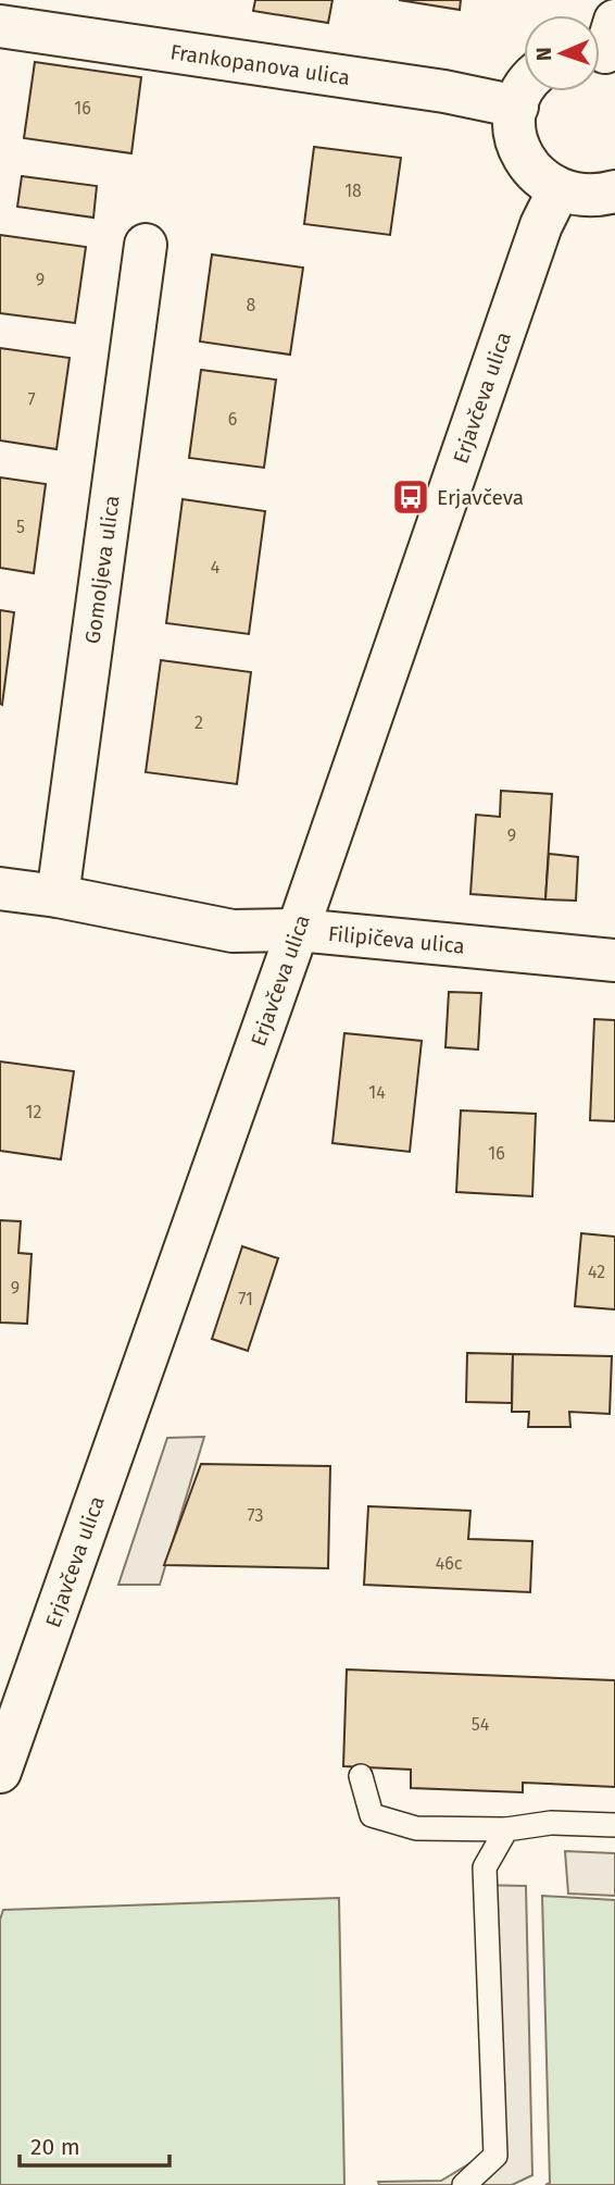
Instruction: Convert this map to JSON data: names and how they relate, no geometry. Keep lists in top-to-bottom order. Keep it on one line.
{"streets":{"street":["Frankopanova ulica","Erjavčeva ulica","Gomoljeva ulica","Filipičeva ulica"]},"crossings":[["Erjavčeva ulica","Filipičeva ulica"],["Gomoljeva ulica","Filipičeva ulica"]],"places":{"bus stop":["Erjavčeva"]},"house_numbers":["16","18","9","8","7","6","5","4","2","9","14","12","16","42","9","71","73","46c","54"],"scale_bar":"20 m","north":"left"}
